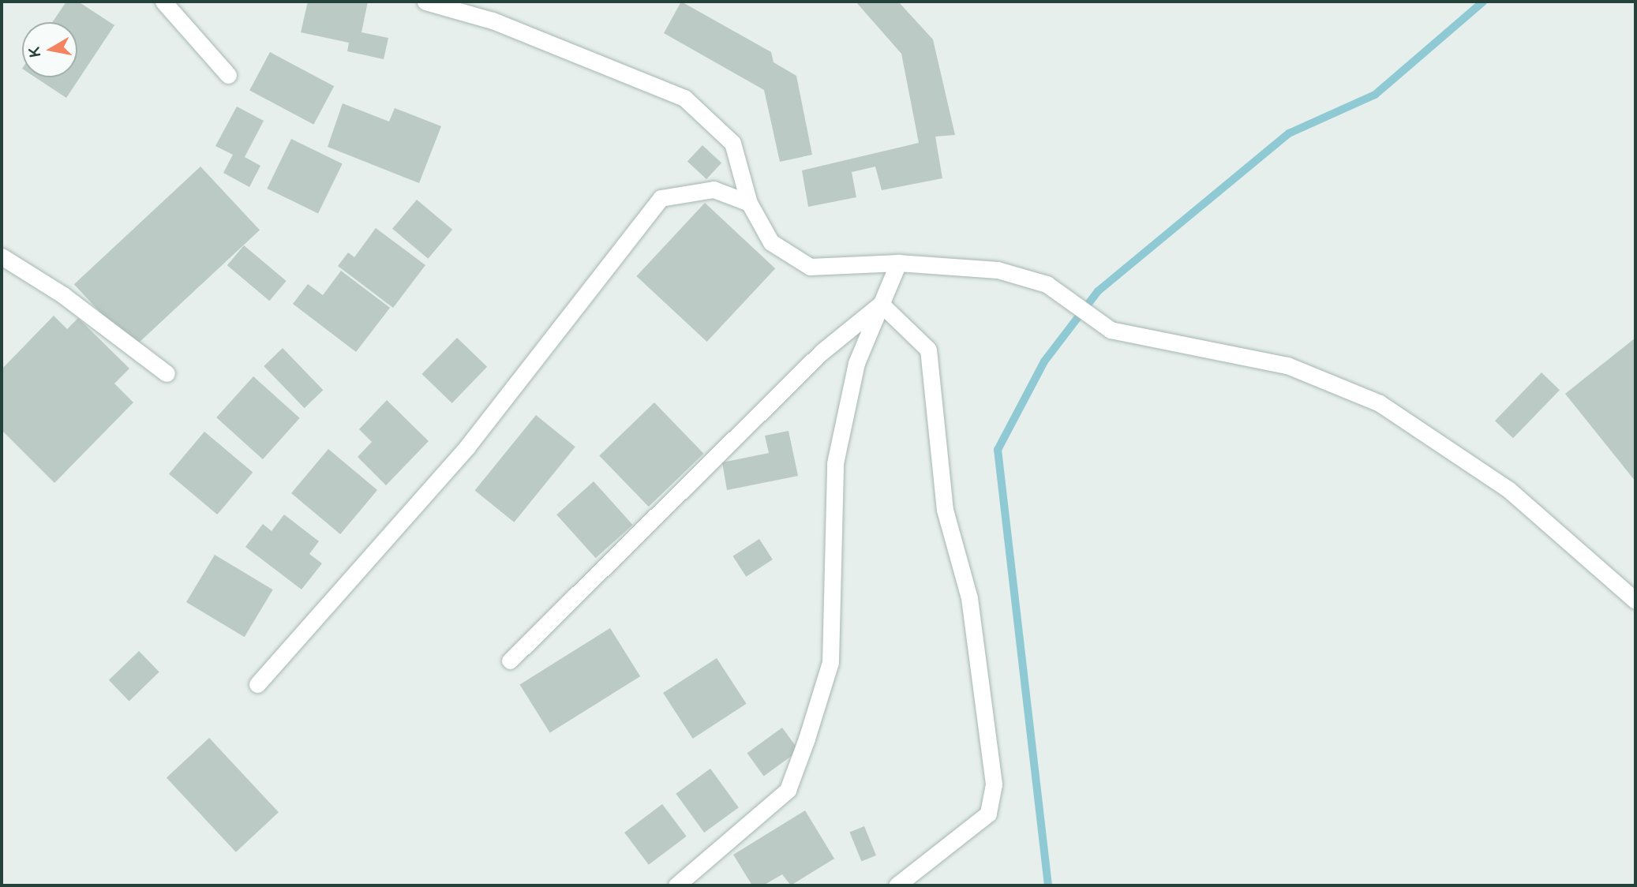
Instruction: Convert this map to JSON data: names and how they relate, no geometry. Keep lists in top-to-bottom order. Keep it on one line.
{"north":"left"}
